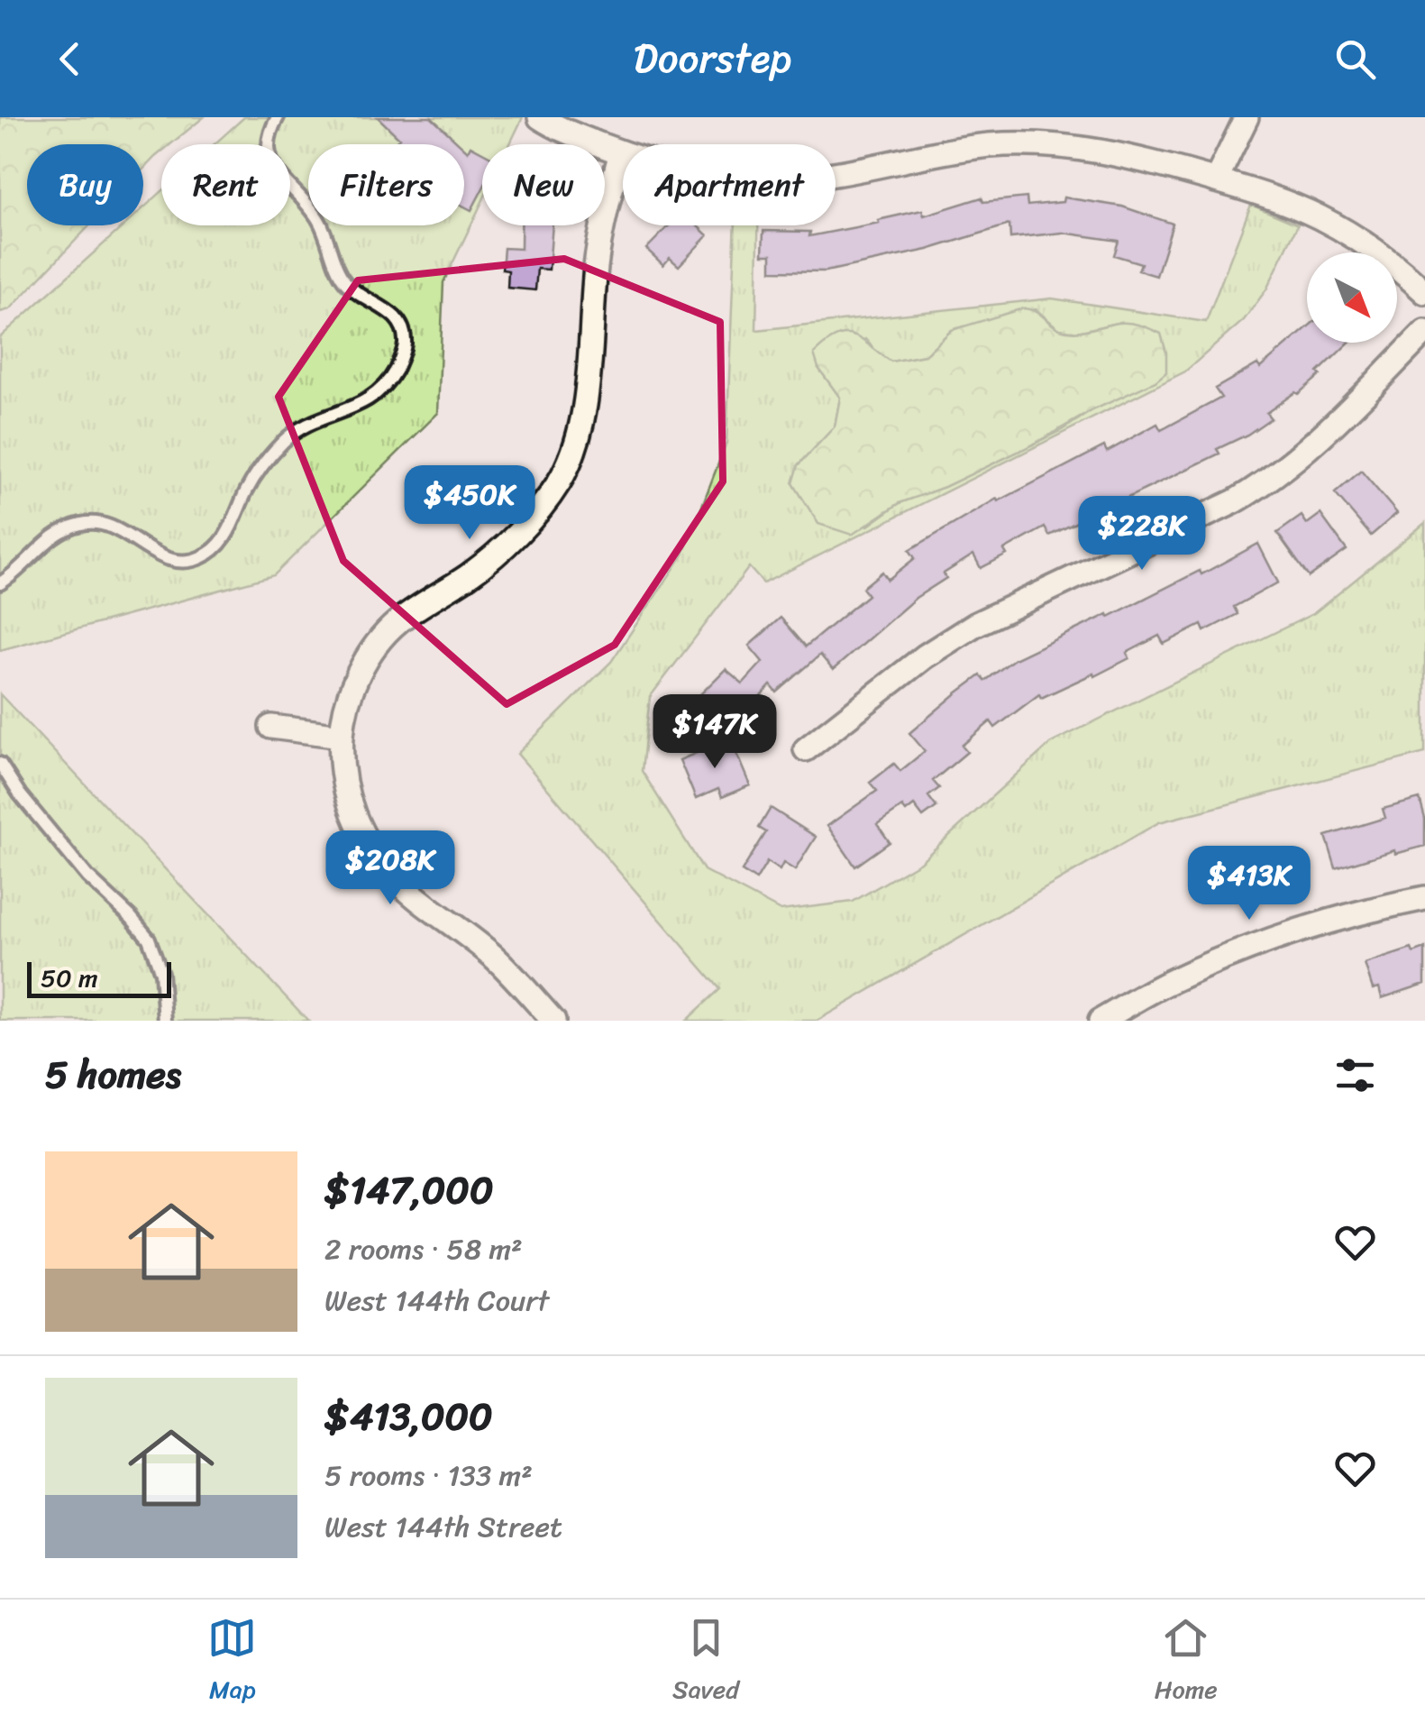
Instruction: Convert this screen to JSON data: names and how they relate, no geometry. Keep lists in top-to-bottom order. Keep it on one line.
{"scale_bar":"50 m","north":"bottom right","page":{"header":"Doorstep","chip":["Buy","Rent","Filters","New","Apartment"],"price":["$450K","$228K","$147K","$208K","$413K"],"scale":"50 m","heading":"5 homes","list":[{"name":"$147,000","note":"2 rooms · 58 m² · West 144th Court"},{"name":"$413,000","note":"5 rooms · 133 m² · West 144th Street"}],"tabs":["Map","Saved","Home"]}}
